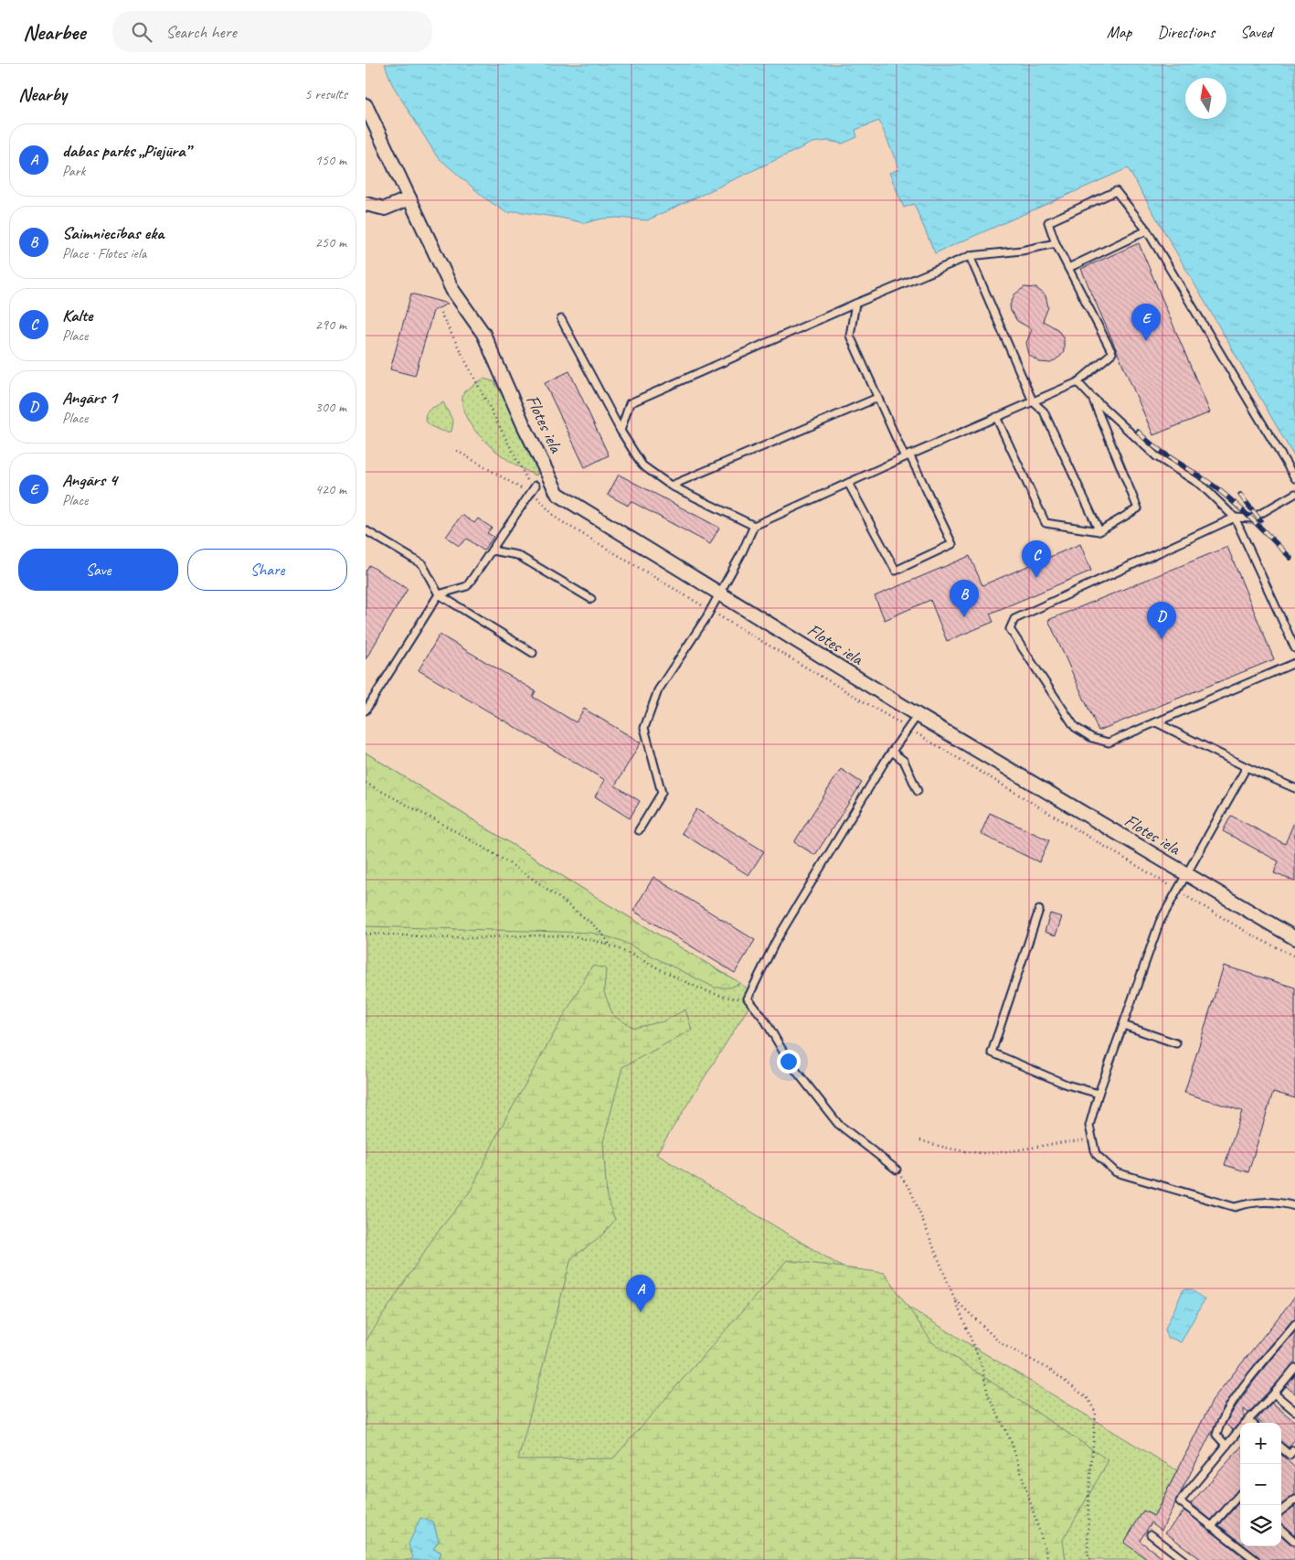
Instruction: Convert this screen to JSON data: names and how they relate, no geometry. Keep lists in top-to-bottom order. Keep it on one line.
{"streets":{"street":["Flotes iela"]},"north":"top","page":{"header":"Nearbee","search":"Search here","nav":["Map","Directions","Saved"],"heading":["Nearby","5 results"],"list":[{"mark":"A","name":"dabas parks „Piejūra”","note":"Park","value":"150 m"},{"mark":"B","name":"Saimniecības eka","note":"Place · Flotes iela","value":"250 m"},{"mark":"C","name":"Kalte","note":"Place","value":"290 m"},{"mark":"D","name":"Angārs 1","note":"Place","value":"300 m"},{"mark":"E","name":"Angārs 4","note":"Place","value":"420 m"}],"pins":["E","C","B","D","A"],"buttons":["Save","Share"],"map_buttons":["+","−"]}}
